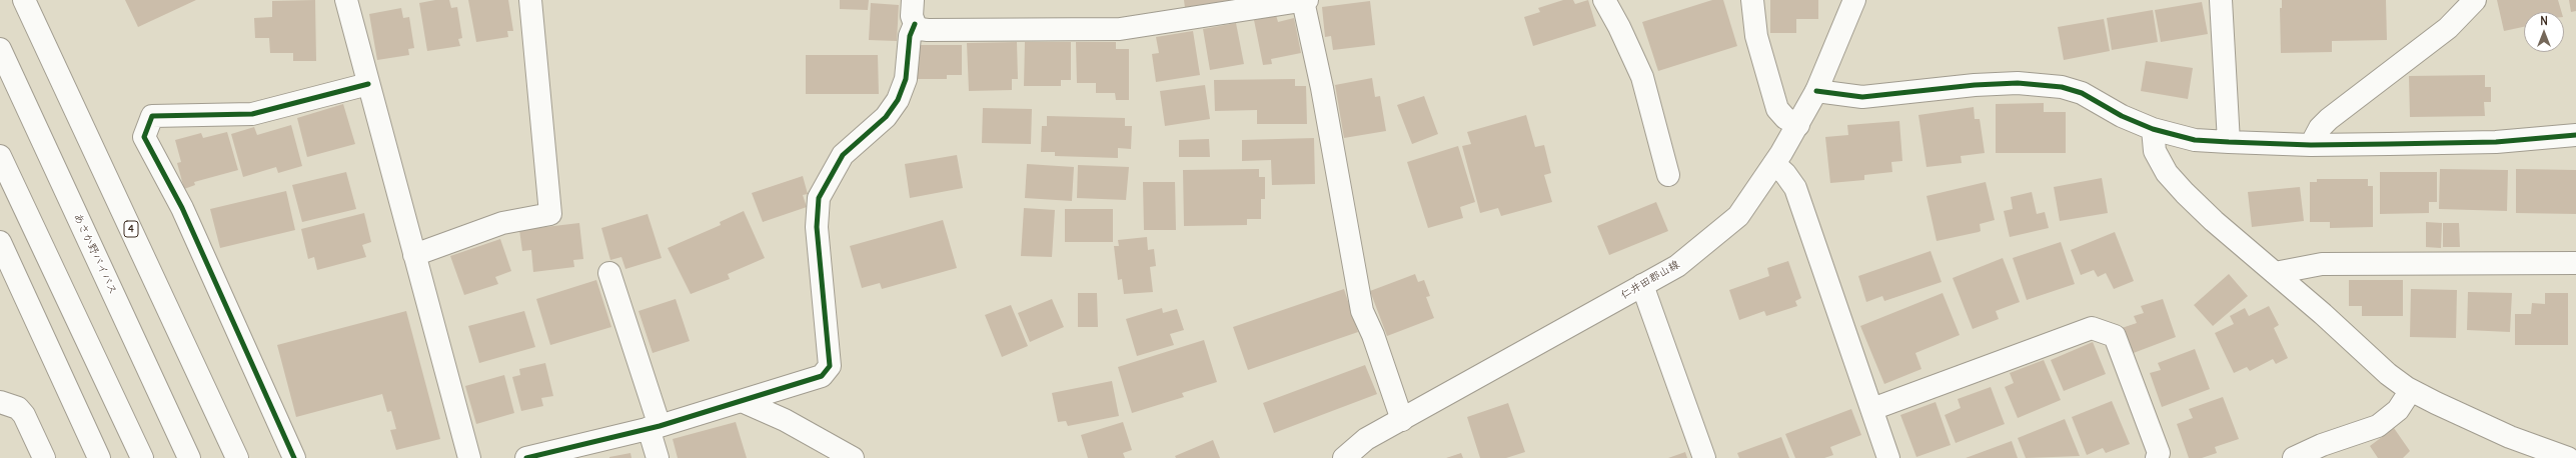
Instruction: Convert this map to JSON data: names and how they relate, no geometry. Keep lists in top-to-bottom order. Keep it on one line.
{"streets":{"main road":["4","あさか野バイパス","仁井田郡山線"]},"north":"top"}
